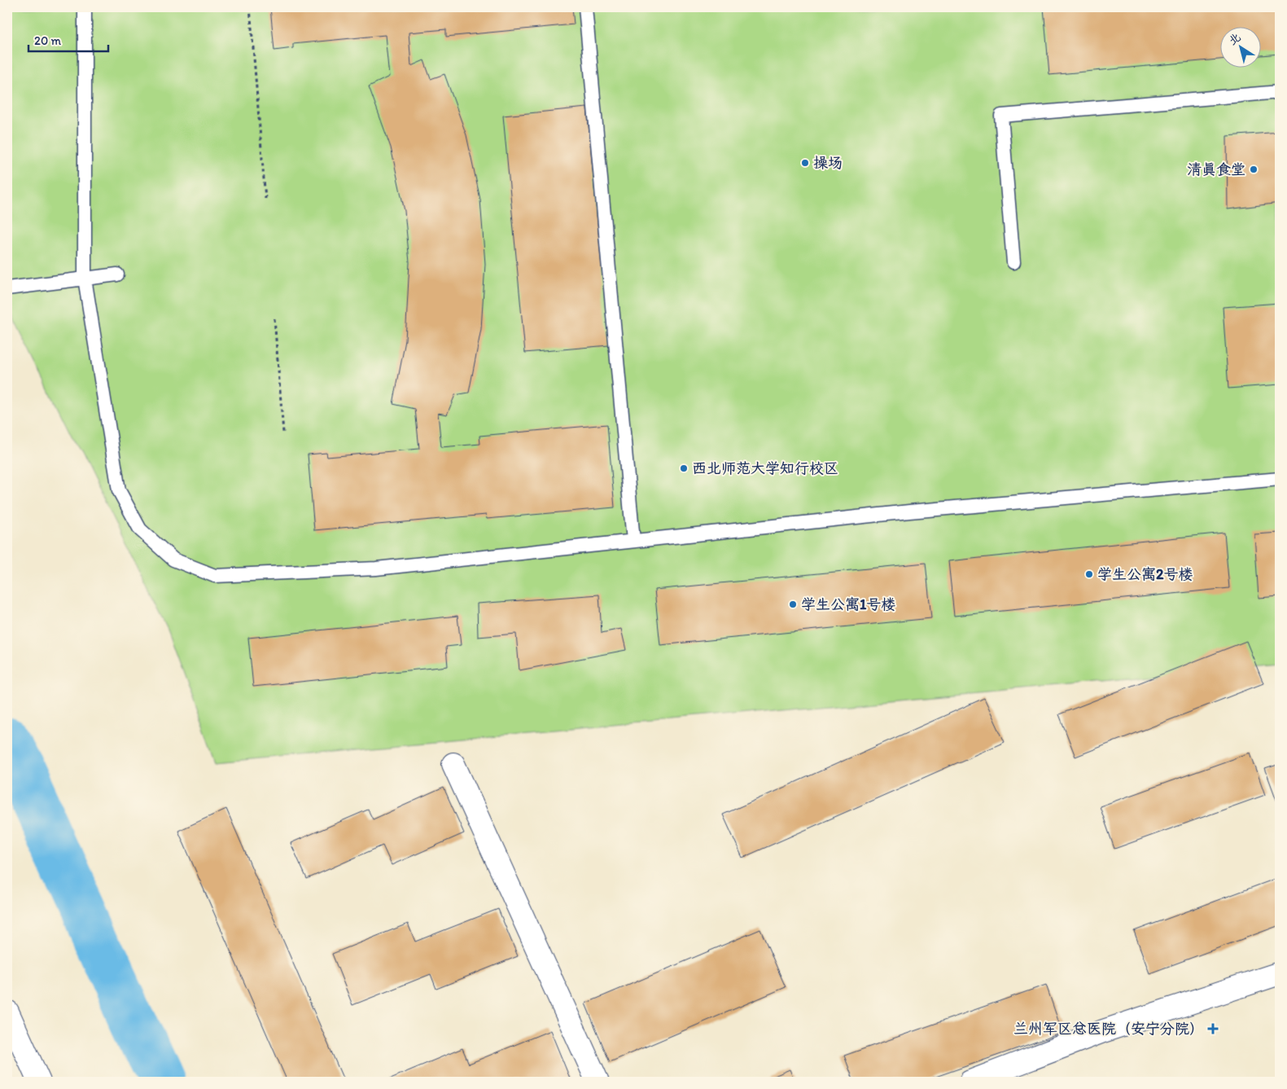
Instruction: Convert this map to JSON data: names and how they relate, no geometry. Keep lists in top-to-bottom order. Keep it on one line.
{"places":{"other":["操场","清真食堂","西北师范大学知行校区","学生公寓2号楼","学生公寓1号楼"],"health":["兰州军区总医院（安宁分院）"]},"scale_bar":"20 m","north":"top left"}
